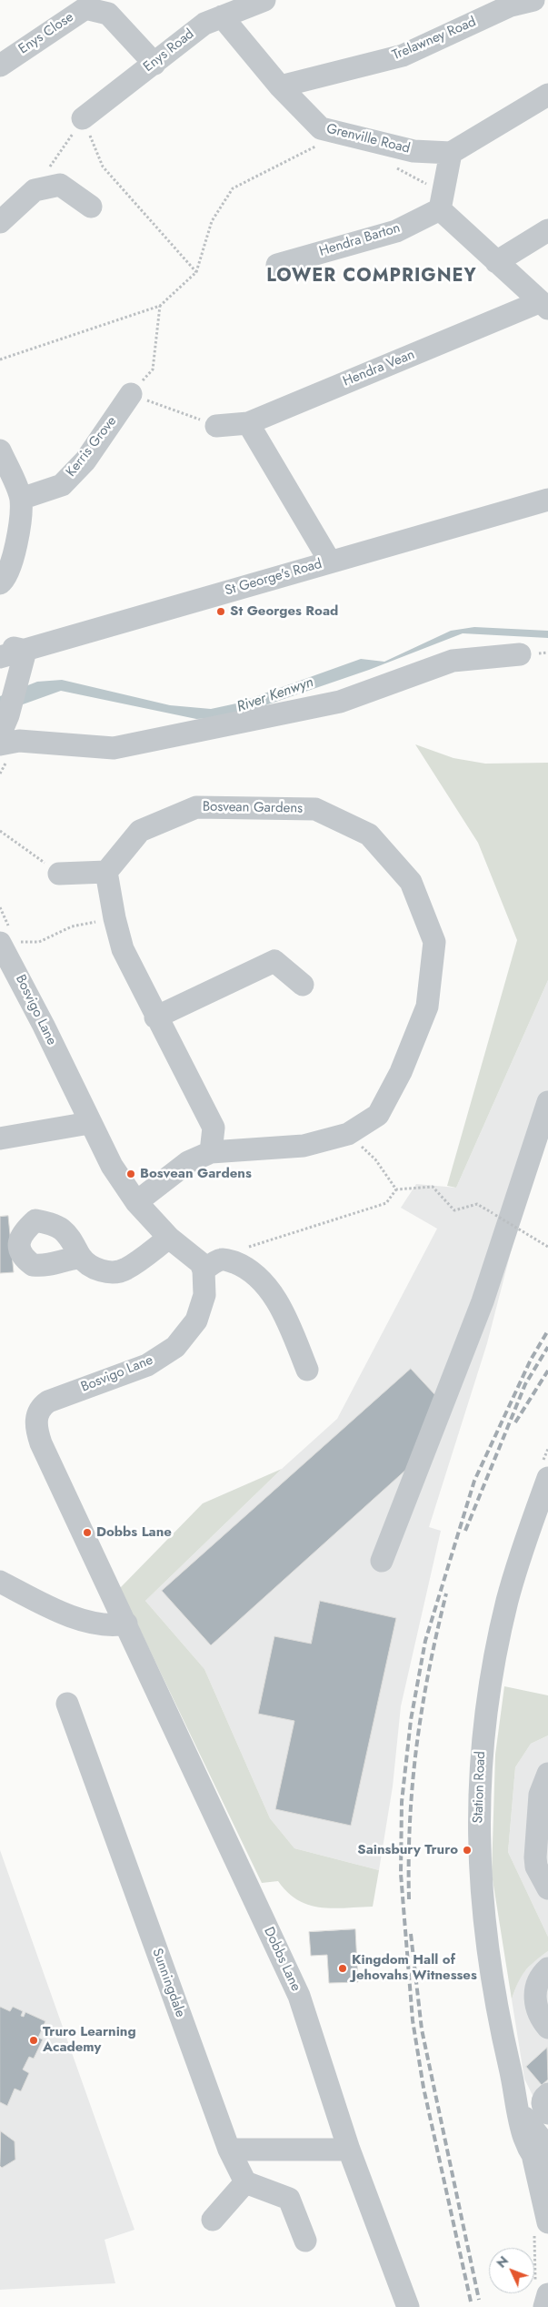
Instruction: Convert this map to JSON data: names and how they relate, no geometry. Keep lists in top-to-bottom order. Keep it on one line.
{"streets":{"street":["Enys Close","Trelawney Road","Enys Road","Grenville Road","Hendra Barton","Hendra Vean","Kerris Grove","St George's Road","Bosvean Gardens","Bosvigo Lane","Station Road","Dobbs Lane","Sunningdale"]},"crossings":[["Enys Close","Enys Road"],["Trelawney Road","Grenville Road"],["Enys Road","Grenville Road"],["Bosvean Gardens","Bosvigo Lane"],["Bosvigo Lane","Dobbs Lane"]],"districts":["LOWER COMPRIGNEY"],"water":["River Kenwyn"],"places":["St Georges Road","Bosvean Gardens","Dobbs Lane","Sainsbury Truro","Kingdom Hall of Jehovahs Witnesses","Truro Learning Academy"],"north":"top left"}
